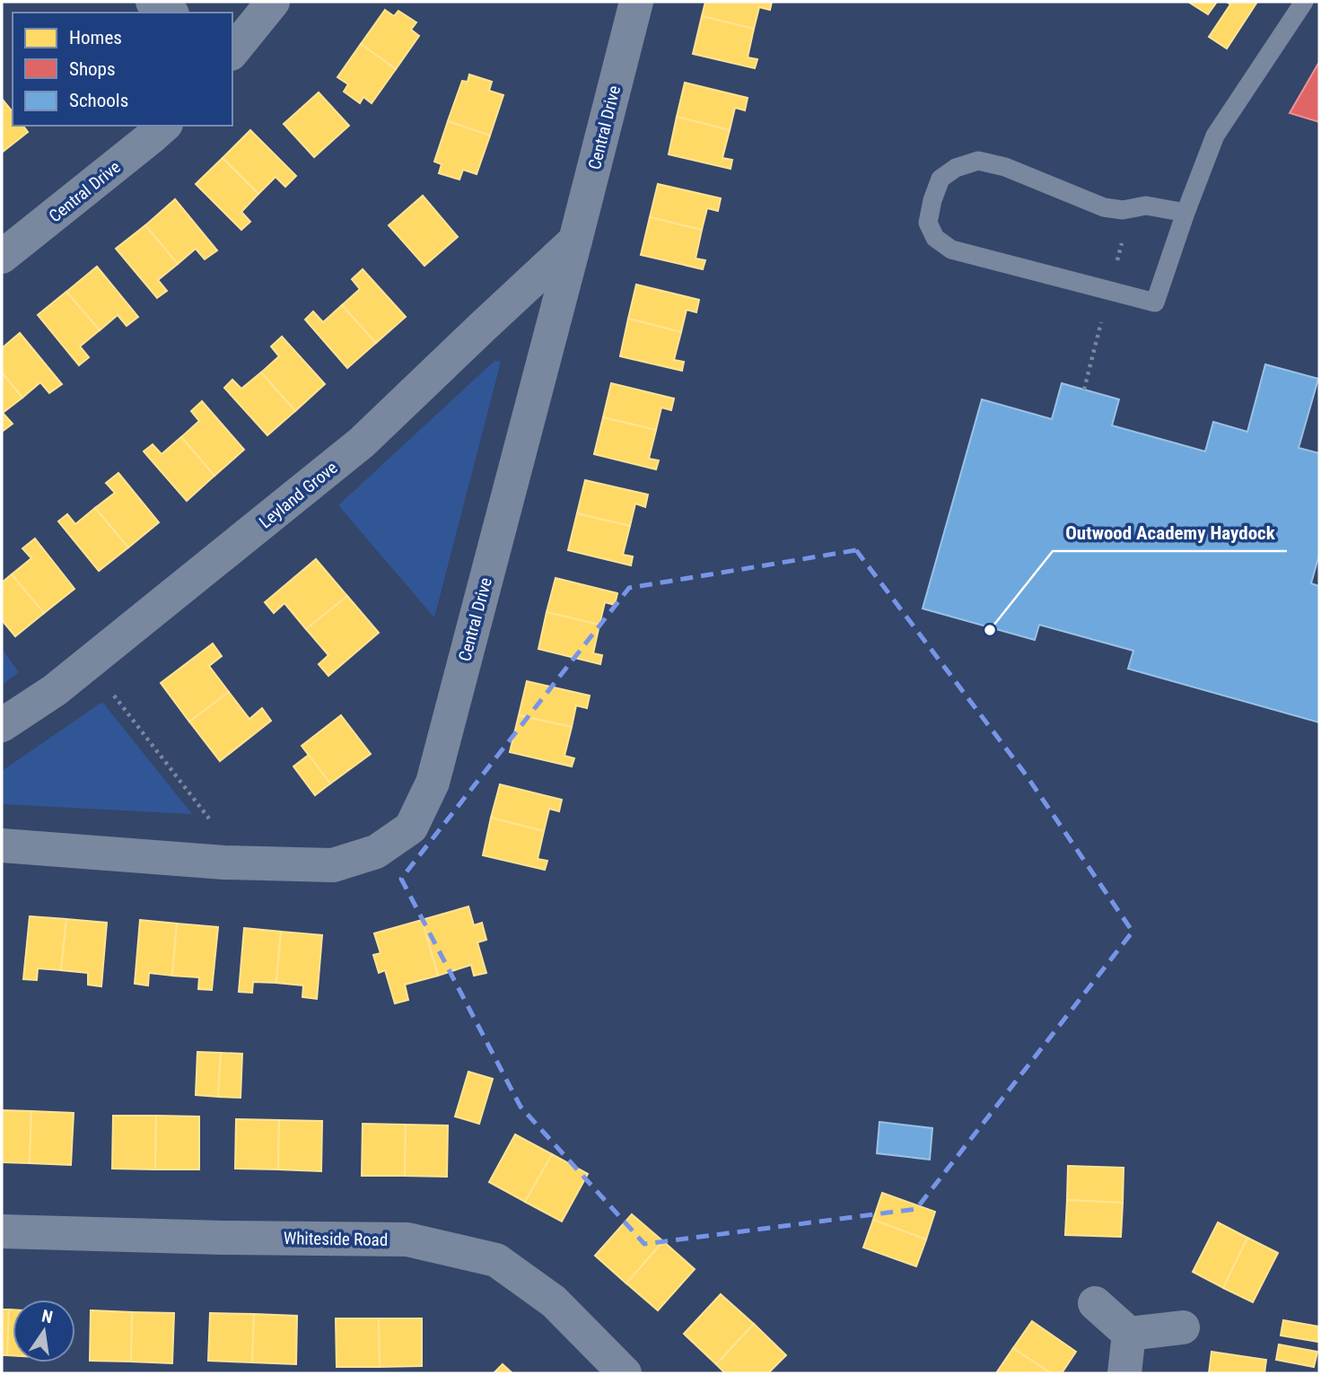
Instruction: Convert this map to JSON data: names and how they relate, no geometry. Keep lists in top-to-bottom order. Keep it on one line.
{"streets":{"street":["Central Drive","Leyland Grove","Whiteside Road"]},"crossings":[["Central Drive","Leyland Grove"]],"places":["Outwood Academy Haydock"],"legend":["Homes","Shops","Schools"],"north":"top"}
